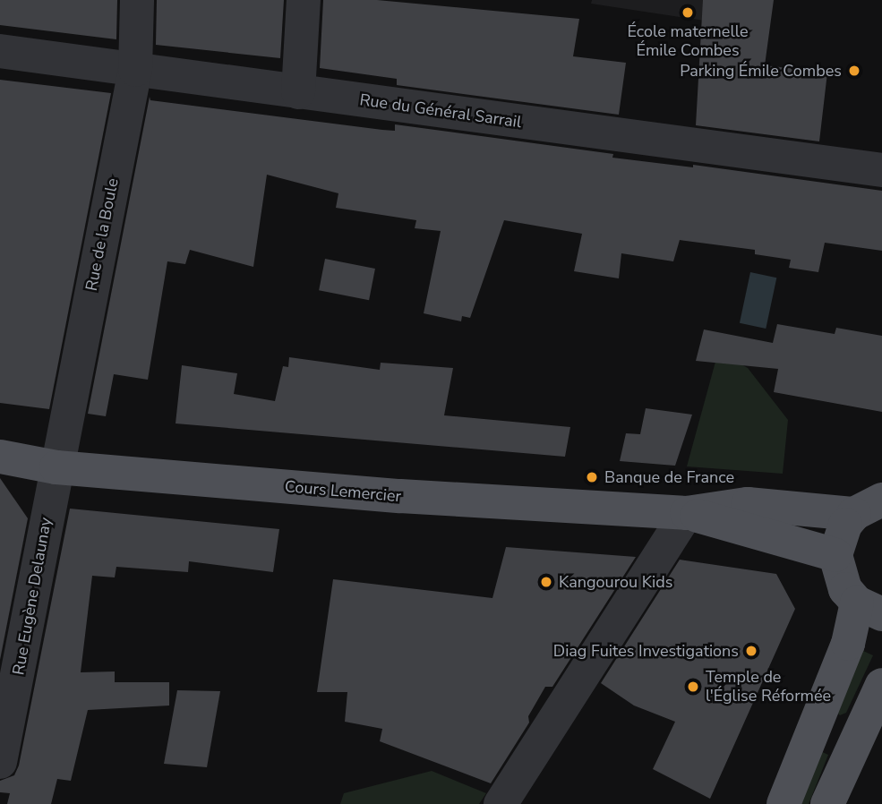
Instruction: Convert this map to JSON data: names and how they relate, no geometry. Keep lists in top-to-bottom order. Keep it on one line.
{"streets":{"main road":["Cours Lemercier"],"street":["Rue du Général Sarrail","Rue de la Boule","Rue Eugène Delaunay"]},"crossings":[["Rue du Général Sarrail","Rue de la Boule"],["Rue de la Boule","Cours Lemercier"],["Rue de la Boule","Rue Eugène Delaunay"],["Cours Lemercier","Rue Eugène Delaunay"]],"places":["École maternelle Émile Combes","Parking Émile Combes","Banque de France","Kangourou Kids","Diag Fuites Investigations","Temple de l'Église Réformée"]}
